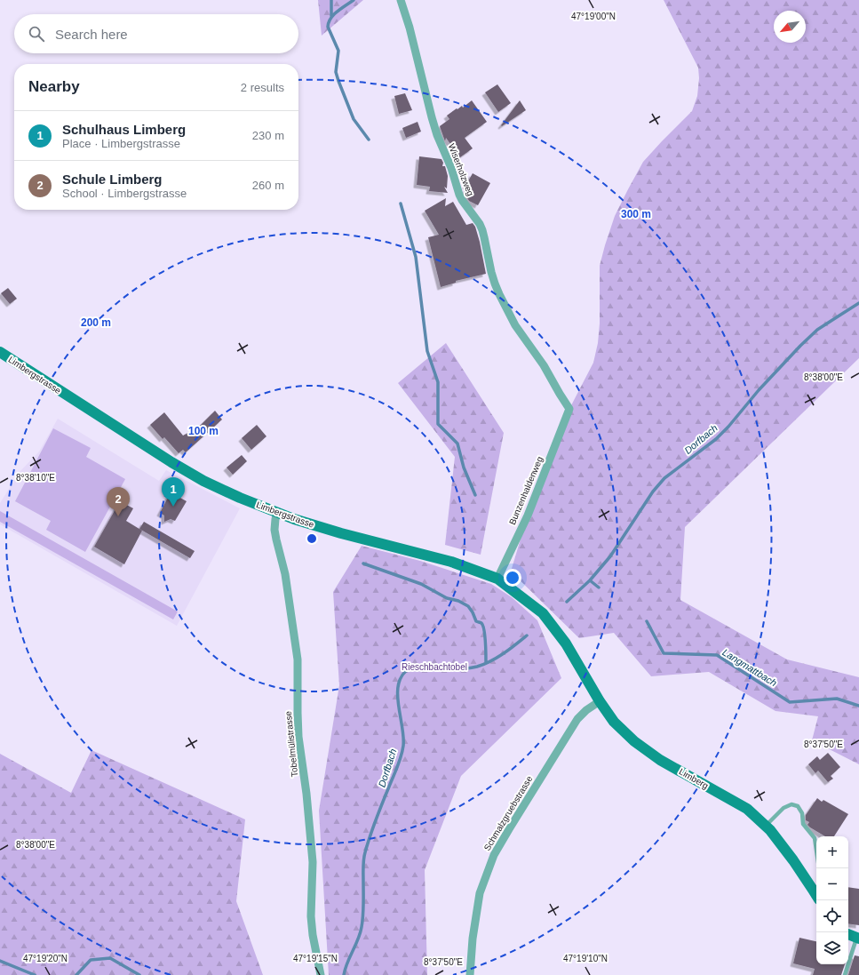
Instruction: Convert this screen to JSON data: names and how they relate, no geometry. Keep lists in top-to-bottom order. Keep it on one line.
{"streets":{"street":["Wiserholzweg","Limbergstrasse","Bunzenhaldenweg","Tobelmülistrasse","Limberg","Schmalzgruebstrasse"]},"crossings":[["Wiserholzweg","Bunzenhaldenweg"],["Limbergstrasse","Bunzenhaldenweg"],["Limbergstrasse","Tobelmülistrasse"],["Limbergstrasse","Limberg"],["Limberg","Schmalzgruebstrasse"]],"water":["Dorfbach","Langmattbach"],"parks":["Rieschbachtobel"],"north":"bottom left","page":{"search":"Search here","heading":["Nearby","2 results"],"list":[{"mark":"1","name":"Schulhaus Limberg","note":"Place · Limbergstrasse","value":"230 m"},{"mark":"2","name":"Schule Limberg","note":"School · Limbergstrasse","value":"260 m"}],"pins":["1","2"],"map_buttons":["+","−"]},"coordinates":["47°19'00\"N","8°38'00\"E","8°38'10\"E","8°37'50\"E","47°19'20\"N","47°19'15\"N","47°19'10\"N"],"rings":["300 m","200 m","100 m"]}
